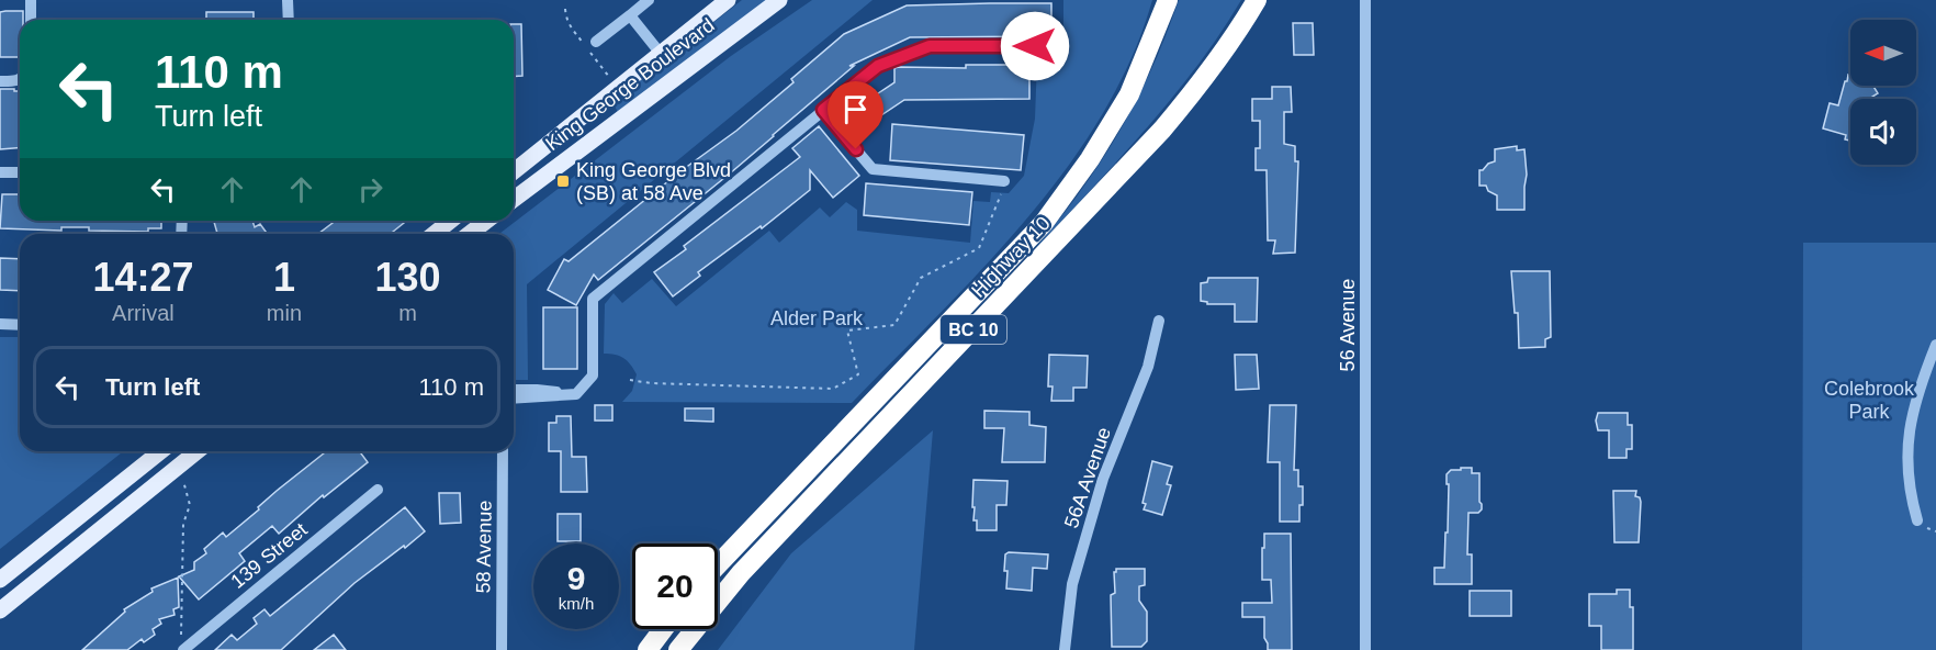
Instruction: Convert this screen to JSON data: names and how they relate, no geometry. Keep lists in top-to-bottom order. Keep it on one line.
{"streets":{"highway":["Highway 10","BC 10"],"main road":["King George Boulevard"],"street":["56 Avenue","56A Avenue","58 Avenue","139 Street"]},"parks":["Alder Park","Colebrook Park"],"places":{"transit":["King George Blvd (SB) at 58 Ave"]},"north":"left","page":{"turn":["110 m","Turn left"],"eta":["14:27","Arrival","1","min","130","m"],"list":[{"name":"Turn left","value":"110 m"}],"speed":"9 km/h","limit":"20"}}
